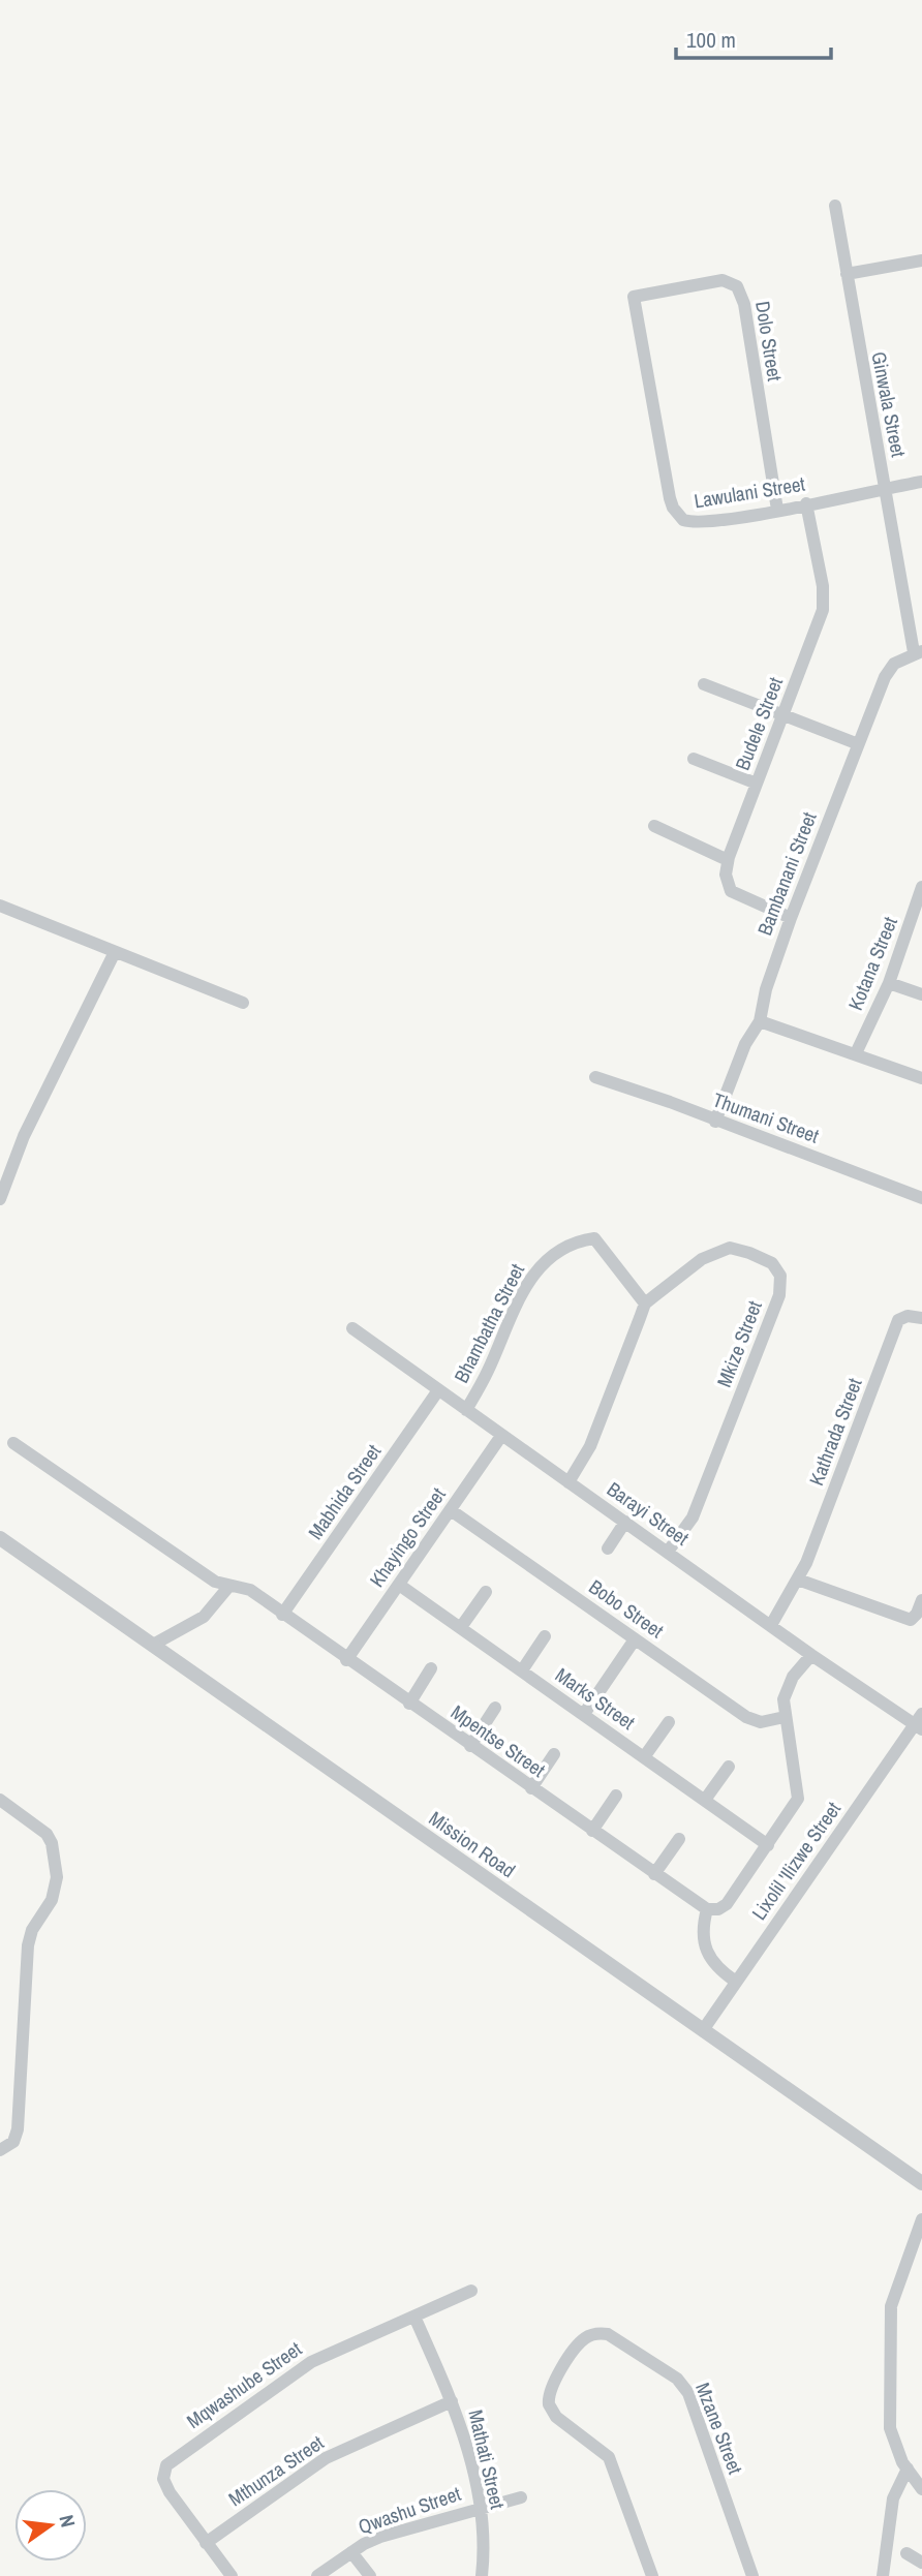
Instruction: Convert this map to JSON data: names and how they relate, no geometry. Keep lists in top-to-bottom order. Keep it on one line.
{"streets":{"street":["Dolo Street","Ginwala Street","Lawulani Street","Budele Street","Bambanani Street","Kotana Street","Thumani Street","Bhambatha Street","Mkize Street","Kathrada Street","Mabhida Street","Barayi Street","Khayingo Street","Bobo Street","Marks Street","Mpentse Street","Mission Road","Lixolil 'Ilizwe Street","Mqwashube Street","Mzane Street","Mathati Street","Mthunza Street","Qwashu Street"]},"crossings":[["Dolo Street","Lawulani Street"],["Ginwala Street","Lawulani Street"],["Ginwala Street","Bambanani Street"],["Lawulani Street","Budele Street"],["Bambanani Street","Thumani Street"],["Bhambatha Street","Mkize Street"],["Bhambatha Street","Barayi Street"],["Mkize Street","Barayi Street"],["Kathrada Street","Barayi Street"],["Mabhida Street","Barayi Street"],["Mabhida Street","Mpentse Street"],["Barayi Street","Khayingo Street"],["Barayi Street","Lixolil 'Ilizwe Street"],["Khayingo Street","Bobo Street"],["Khayingo Street","Marks Street"],["Khayingo Street","Mpentse Street"],["Mission Road","Lixolil 'Ilizwe Street"],["Mqwashube Street","Mathati Street"],["Mqwashube Street","Mthunza Street"],["Mathati Street","Mthunza Street"],["Mathati Street","Qwashu Street"]],"scale_bar":"100 m","north":"right"}
